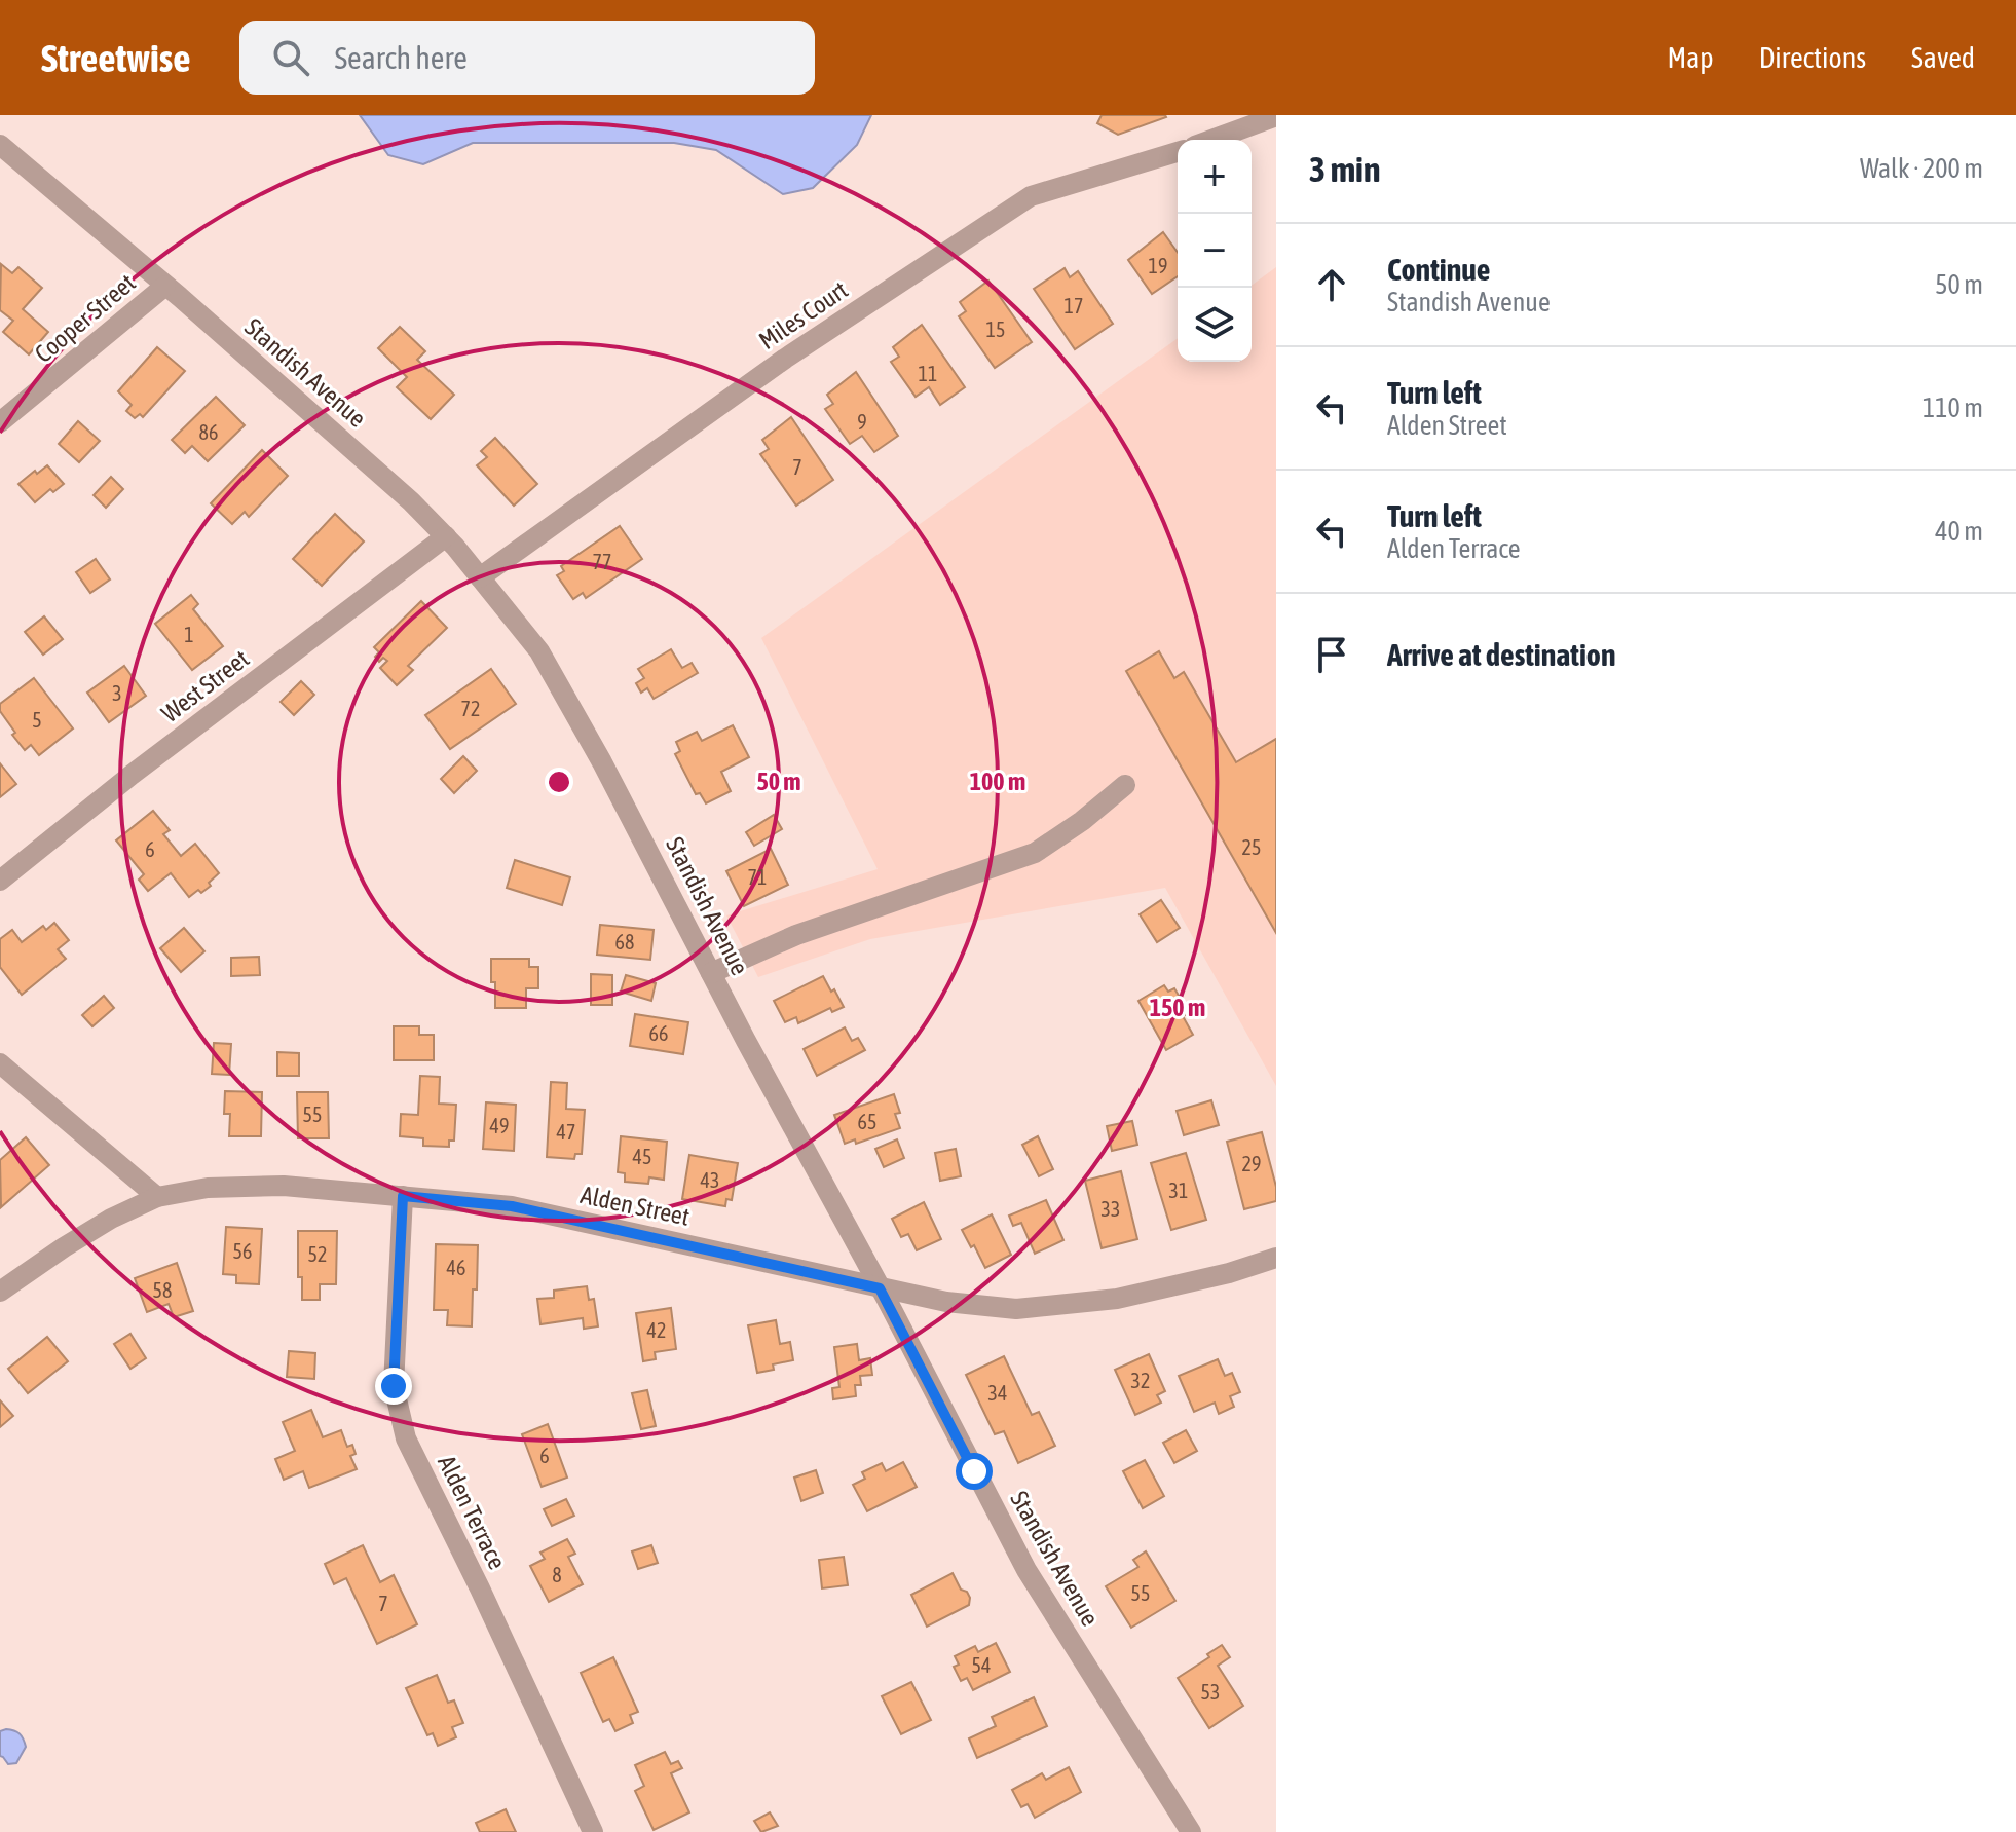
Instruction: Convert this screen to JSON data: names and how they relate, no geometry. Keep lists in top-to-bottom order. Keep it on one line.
{"streets":{"street":["Miles Court","Cooper Street","Standish Avenue","West Street","Alden Street","Alden Terrace"]},"crossings":[["Miles Court","Standish Avenue"],["Cooper Street","Standish Avenue"],["Standish Avenue","West Street"],["Standish Avenue","Alden Street"],["Alden Street","Alden Terrace"]],"house_numbers":["19","17","15","11","9","86","7","77","1","3","72","5","25","6","71","68","66","55","65","49","47","45","29","43","31","33","56","52","46","58","42","32","34","6","8","55","7","54","53"],"page":{"header":"Streetwise","search":"Search here","nav":["Map","Directions","Saved"],"heading":["3 min","Walk · 200 m"],"map_buttons":["+","−"],"list":[["Continue","Standish Avenue","50 m"],["Turn left","Alden Street","110 m"],["Turn left","Alden Terrace","40 m"],"Arrive at destination"]},"rings":["50 m","100 m","150 m"]}
